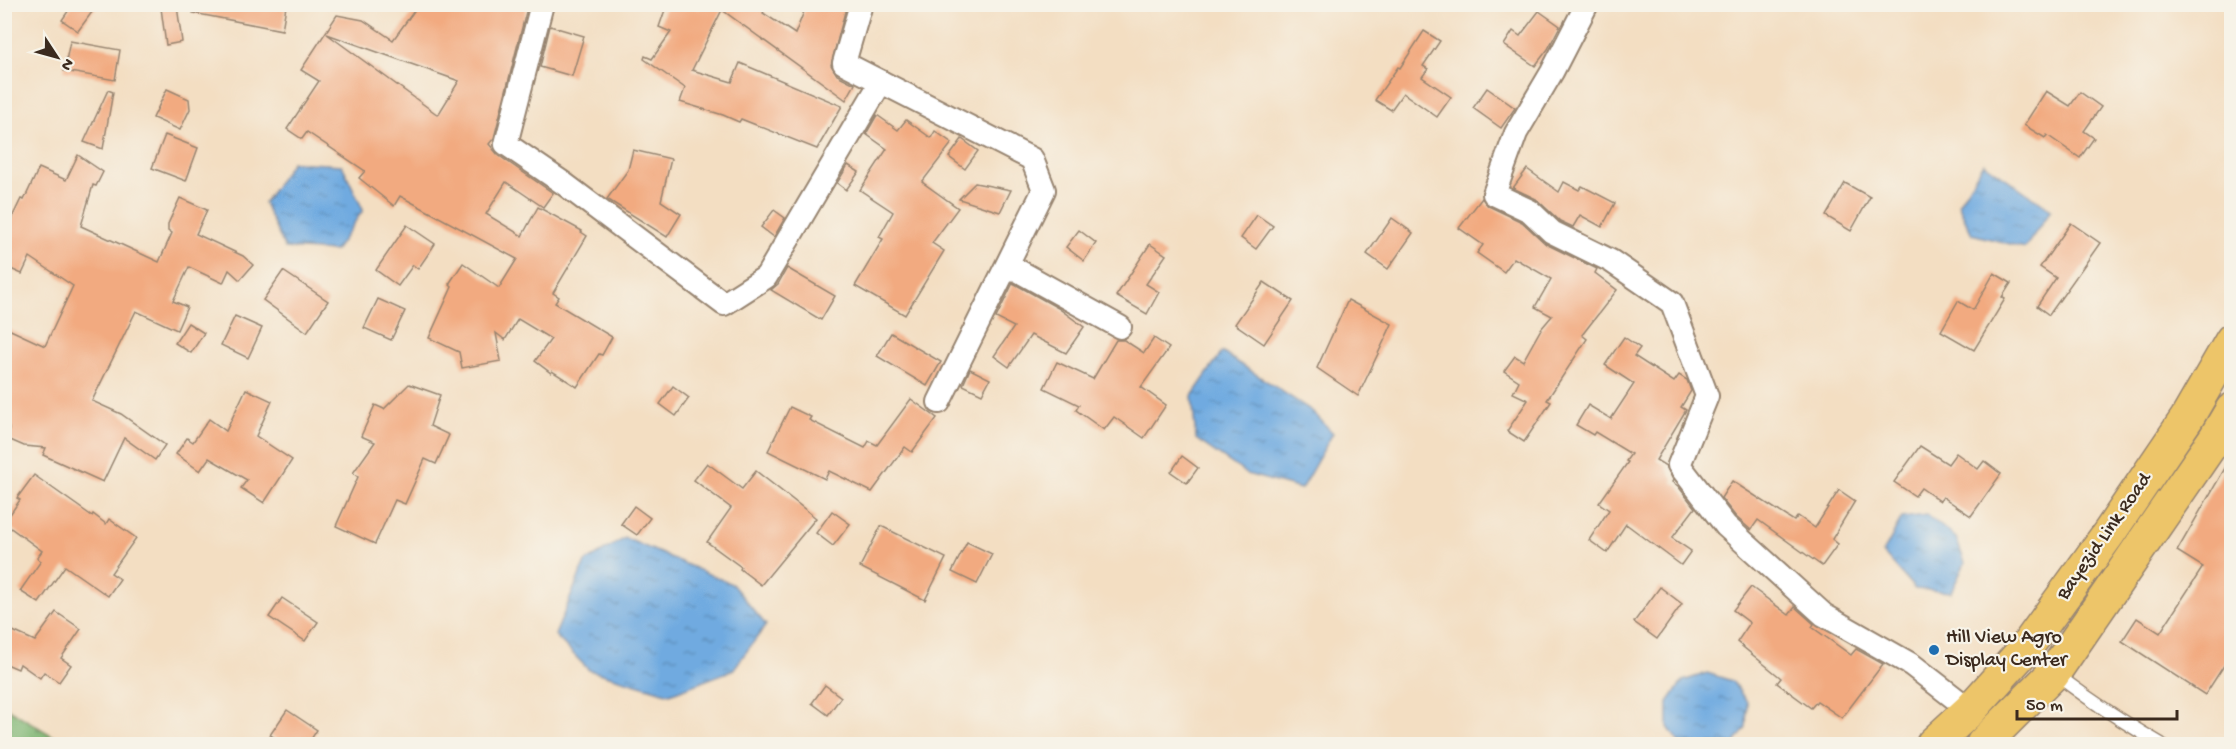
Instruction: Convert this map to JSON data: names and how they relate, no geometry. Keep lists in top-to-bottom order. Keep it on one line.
{"streets":{"main road":["Bayezid Link Road"]},"places":["Hill View Agro Display Center"],"scale_bar":"50 m","north":"bottom right"}
